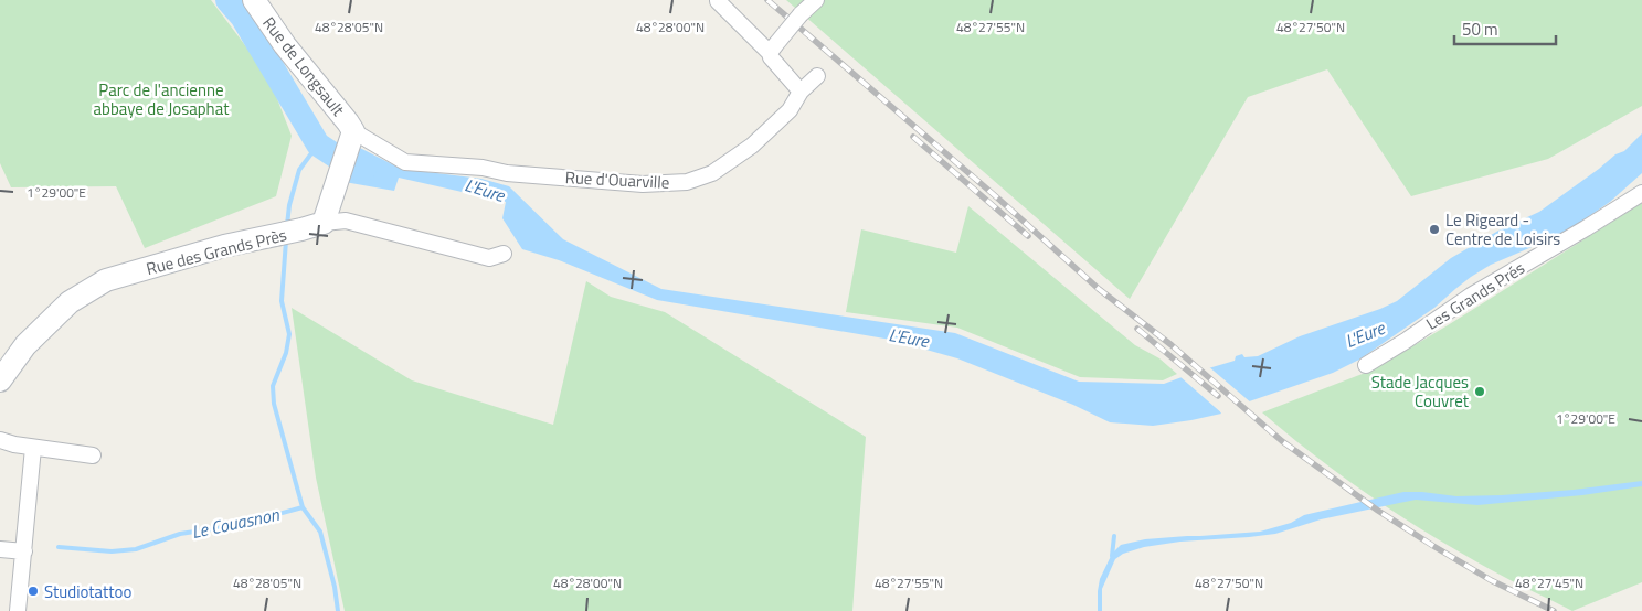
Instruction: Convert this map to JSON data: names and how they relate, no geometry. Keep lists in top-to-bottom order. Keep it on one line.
{"streets":{"street":["Rue de Longsault","Rue d'Ouarville","Rue des Grands Près","Les Grands Prés"]},"crossings":[["Rue de Longsault","Rue d'Ouarville"]],"water":["L'Eure","Le Couasnon"],"parks":["Parc de l'ancienne abbaye de Josaphat"],"places":["Le Rigeard - Centre de Loisirs","Stade Jacques Couvret","Studiotattoo"],"scale_bar":"50 m","coordinates":["48°28'05\"N","48°28'00\"N","48°27'55\"N","48°27'50\"N","1°29'00\"E","48°27'45\"N"]}
